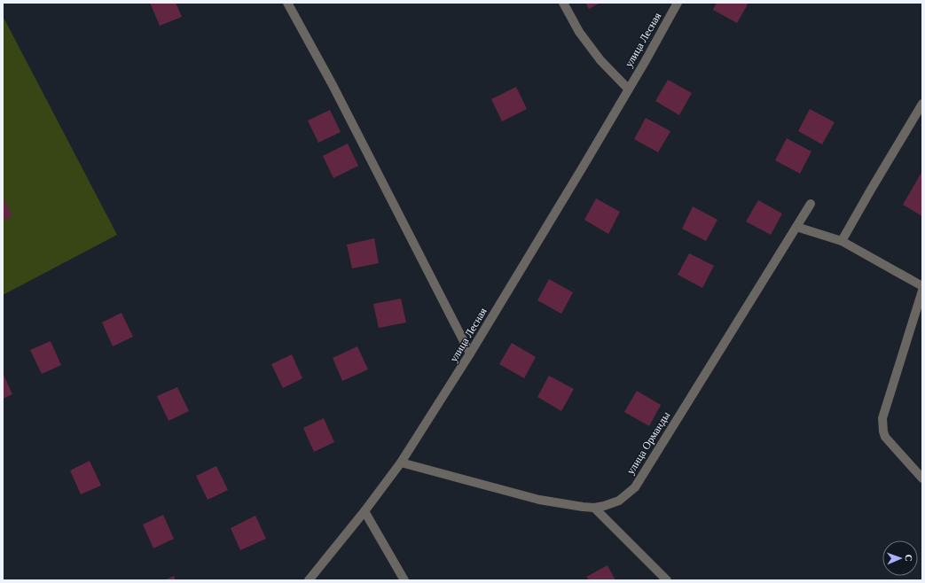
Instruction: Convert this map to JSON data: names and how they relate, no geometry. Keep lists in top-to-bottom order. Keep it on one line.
{"streets":{"street":["улица Лесная","улица Орманды"]},"crossings":[["улица Лесная","улица Орманды"]],"north":"right"}
